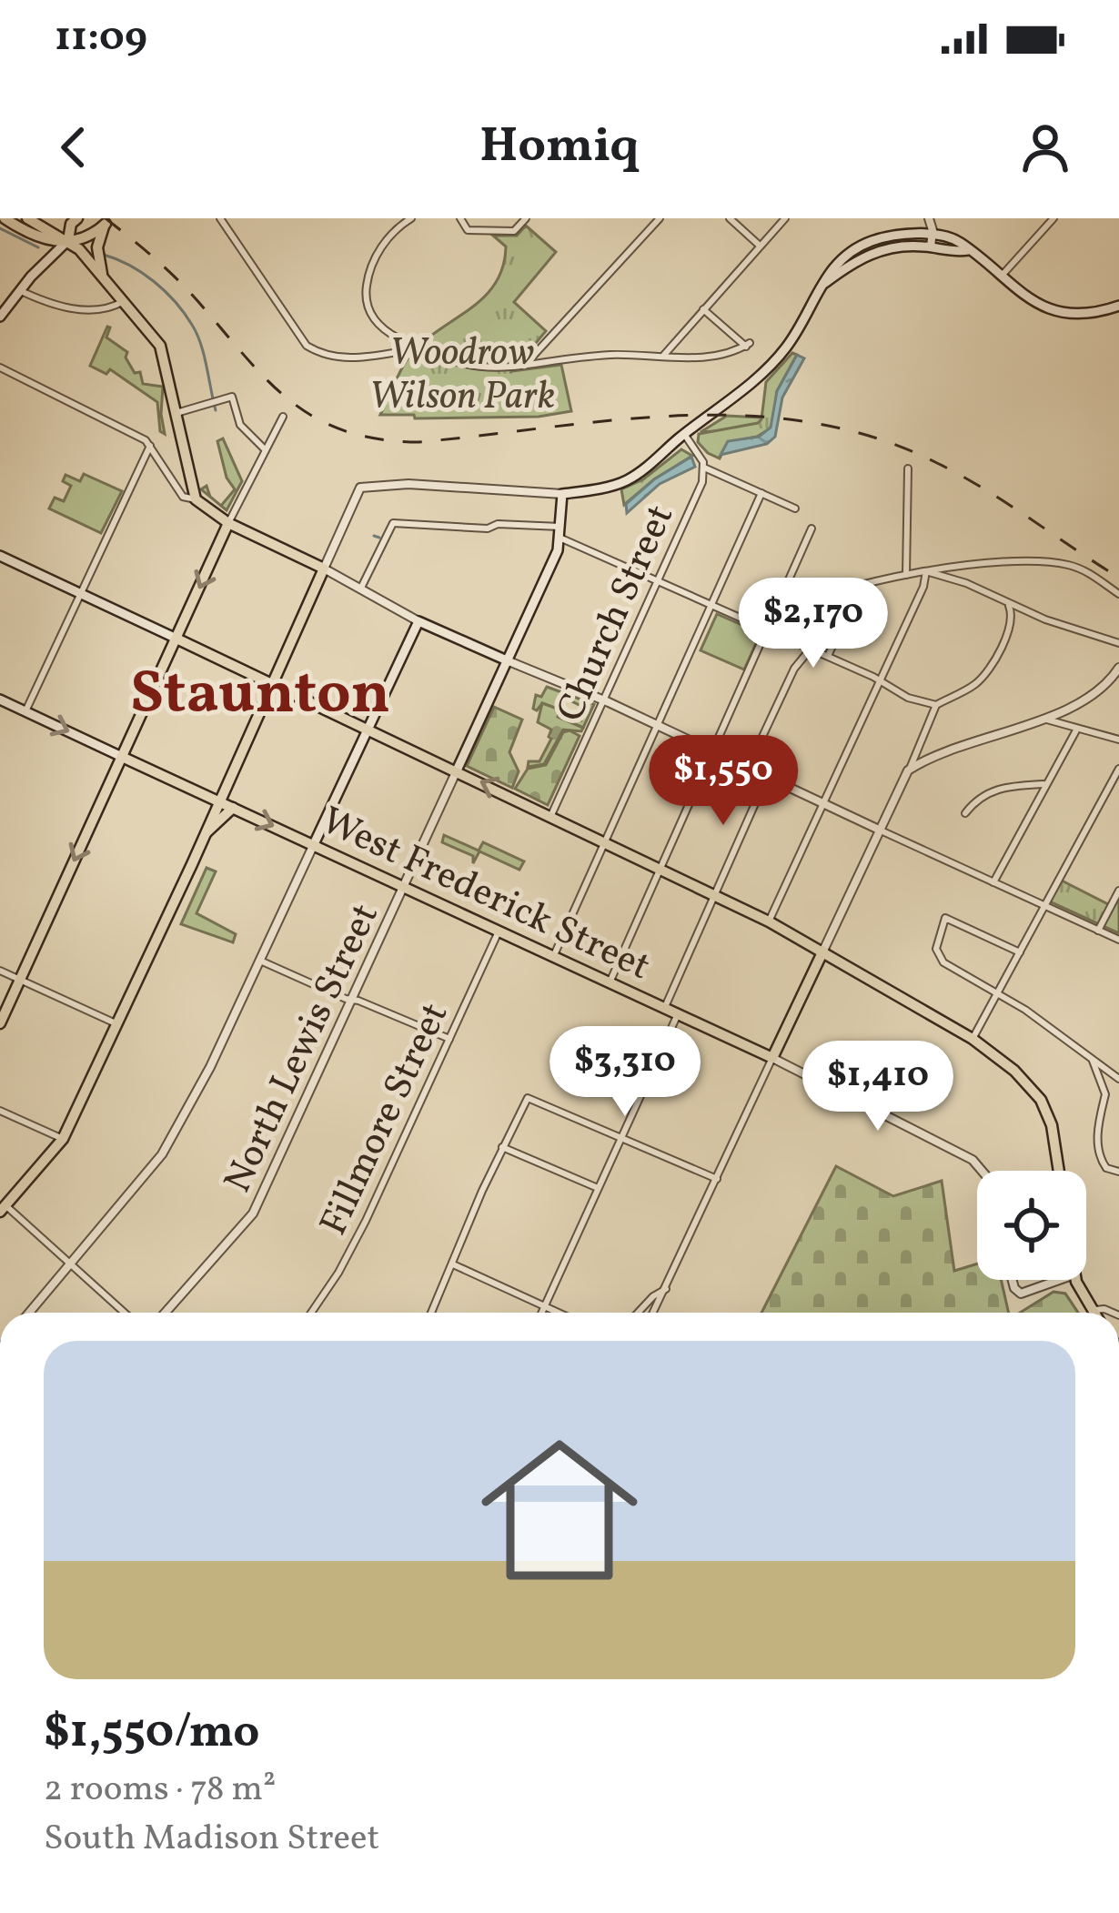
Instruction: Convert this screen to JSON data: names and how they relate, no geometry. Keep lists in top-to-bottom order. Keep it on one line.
{"streets":{"main road":["West Frederick Street"],"street":["Church Street","North Lewis Street","Fillmore Street"]},"crossings":[["West Frederick Street","North Lewis Street"],["West Frederick Street","Fillmore Street"]],"districts":["Staunton"],"parks":["Woodrow Wilson Park"],"page":{"status":"11:09","header":"Homiq","price":["$2,170","$1,550","$3,310","$1,410"],"list":[{"name":"$1,550/mo","note":"2 rooms · 78 m² · South Madison Street"}]}}
